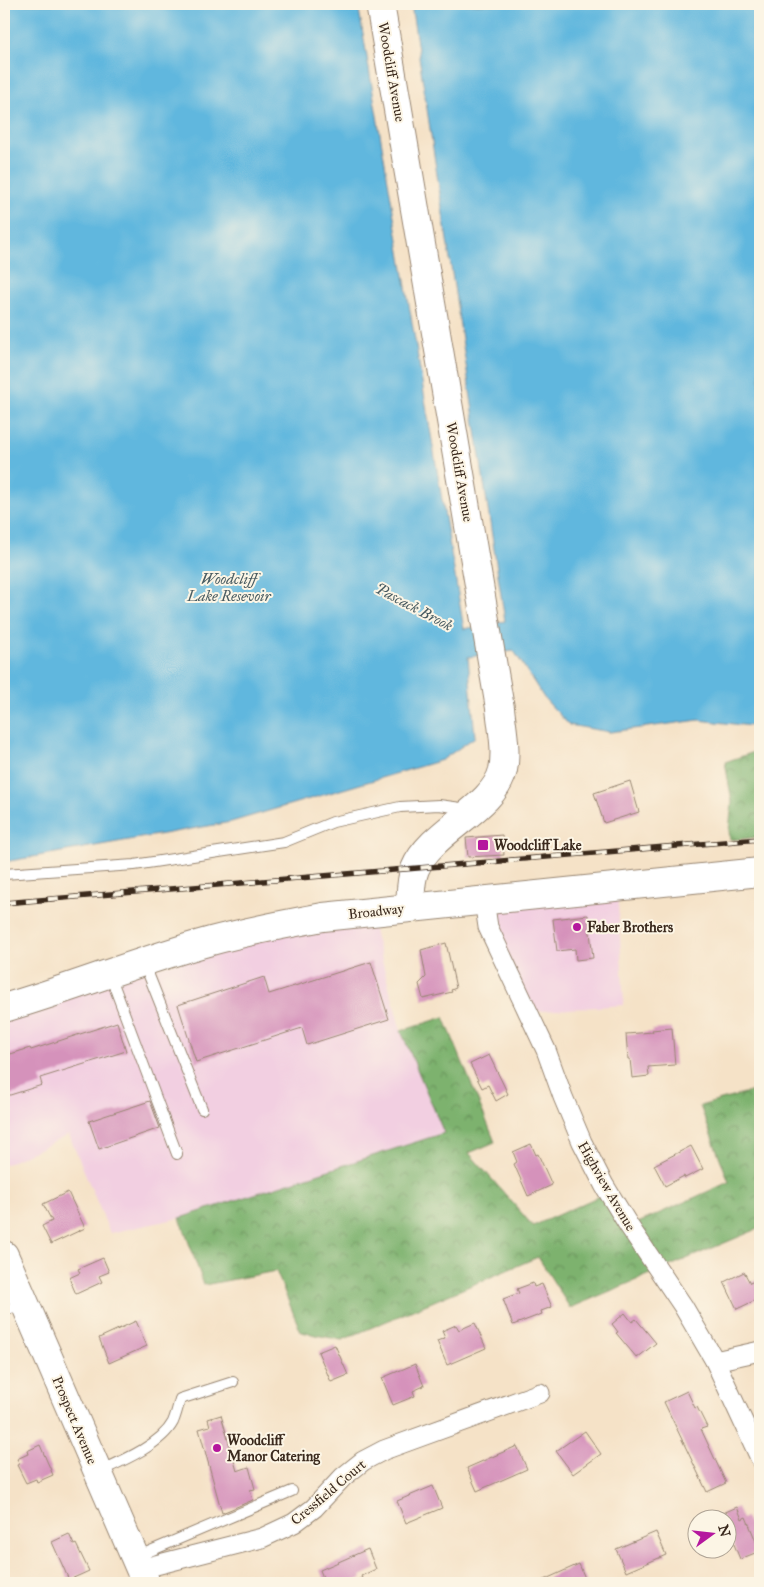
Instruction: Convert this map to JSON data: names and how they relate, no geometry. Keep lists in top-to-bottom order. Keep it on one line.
{"streets":{"main road":["Woodcliff Avenue","Broadway","Prospect Avenue"],"street":["Highview Avenue","Cressfield Court"]},"crossings":[["Woodcliff Avenue","Broadway"],["Broadway","Highview Avenue"],["Prospect Avenue","Cressfield Court"]],"water":["Woodcliff Lake Resevoir","Pascack Brook"],"places":{"transit":["Woodcliff Lake"],"other":["Faber Brothers","Woodcliff Manor Catering"]},"north":"right"}
